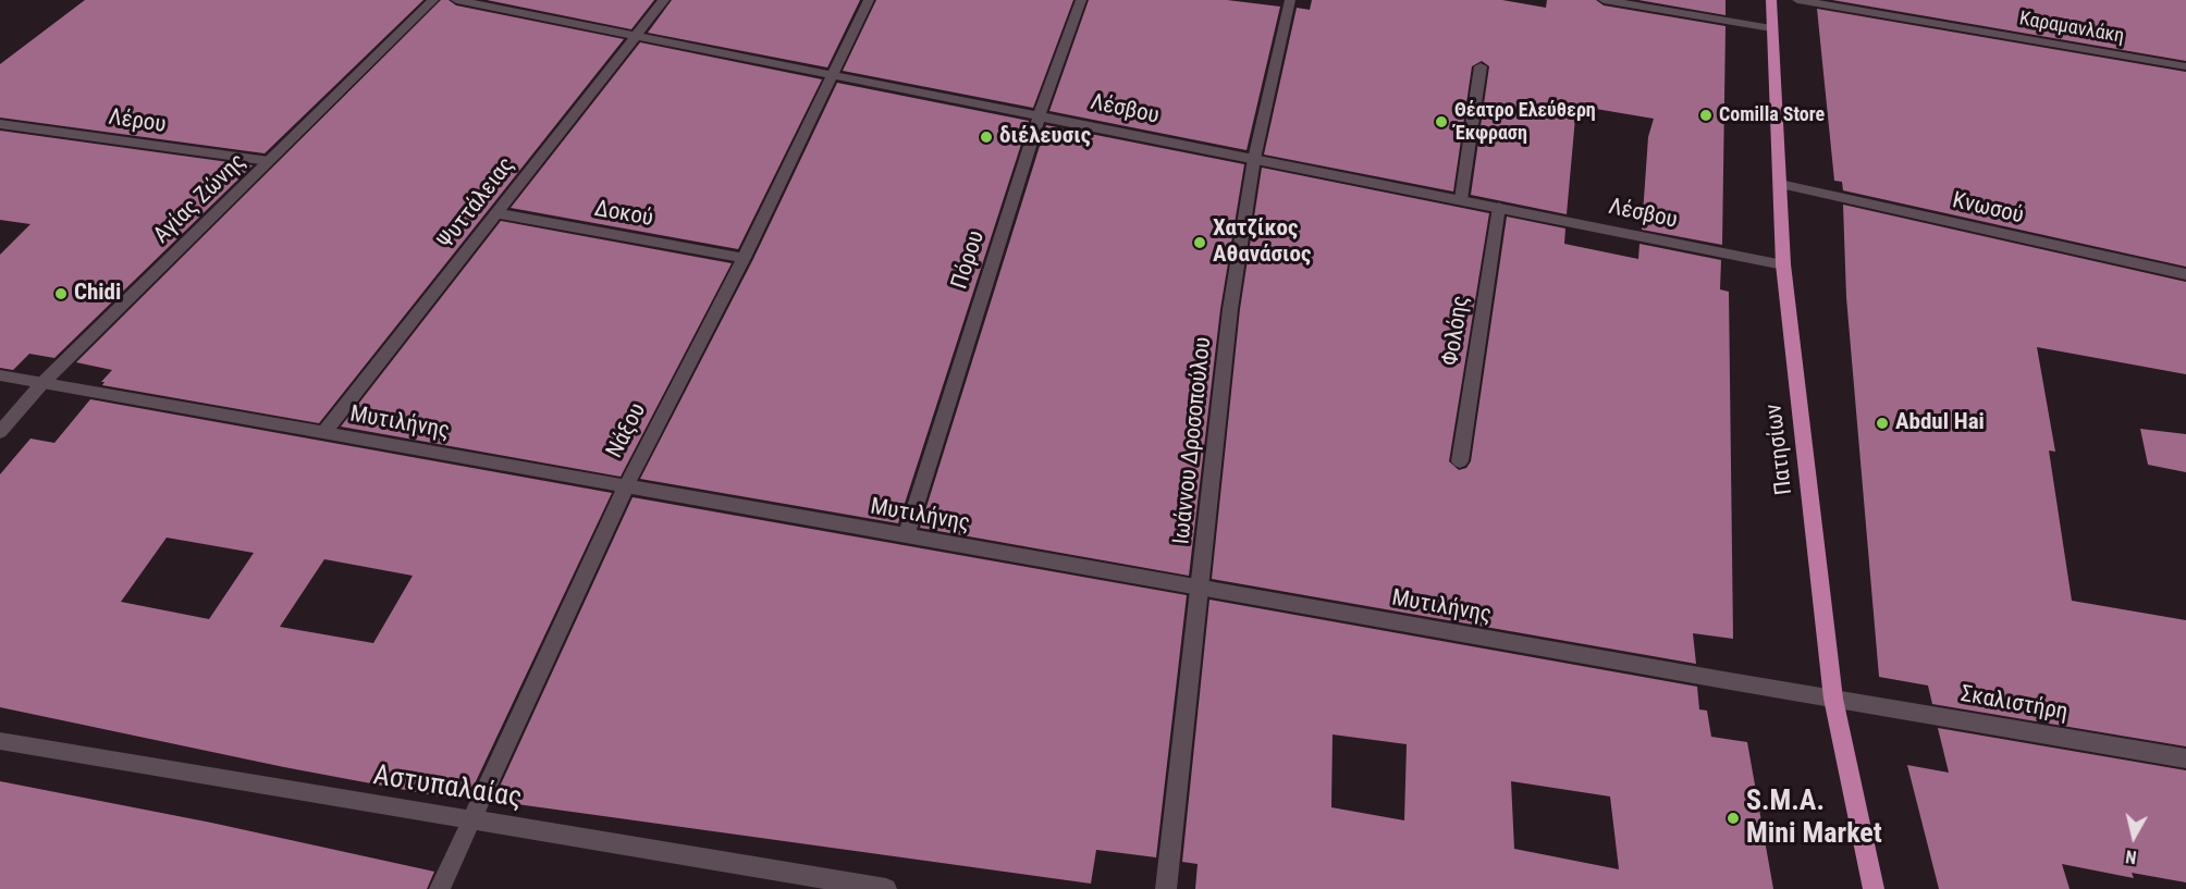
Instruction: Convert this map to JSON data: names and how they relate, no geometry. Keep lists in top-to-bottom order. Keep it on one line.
{"streets":{"main road":["Πατησίων"],"street":["Καραμανλάκη","Λέσβου","Λέρου","Αγίας Ζώνης","Ψυττάλειας","Κνωσού","Δοκού","Πόρου","Φολόης","Μυτιλήνης","Νάξου","Ιωάννου Δροσοπούλου","Σκαλιστήρη","Αστυπαλαίας"]},"crossings":[["Λέσβου","Ψυττάλειας"],["Λέσβου","Πόρου"],["Λέσβου","Φολόης"],["Λέσβου","Νάξου"],["Λέσβου","Ιωάννου Δροσοπούλου"],["Λέσβου","Πατησίων"],["Λέρου","Αγίας Ζώνης"],["Αγίας Ζώνης","Μυτιλήνης"],["Ψυττάλειας","Δοκού"],["Ψυττάλειας","Μυτιλήνης"],["Κνωσού","Πατησίων"],["Δοκού","Νάξου"],["Πόρου","Μυτιλήνης"],["Μυτιλήνης","Νάξου"],["Μυτιλήνης","Ιωάννου Δροσοπούλου"],["Μυτιλήνης","Πατησίων"],["Μυτιλήνης","Σκαλιστήρη"],["Νάξου","Αστυπαλαίας"],["Πατησίων","Σκαλιστήρη"]],"places":["Comilla Store","Θέατρο Ελεύθερη Έκφραση","διέλευσις","Χατζίκος Αθανάσιος","Chidi","Abdul Hai","S.M.A. Mini Market"],"north":"bottom"}
